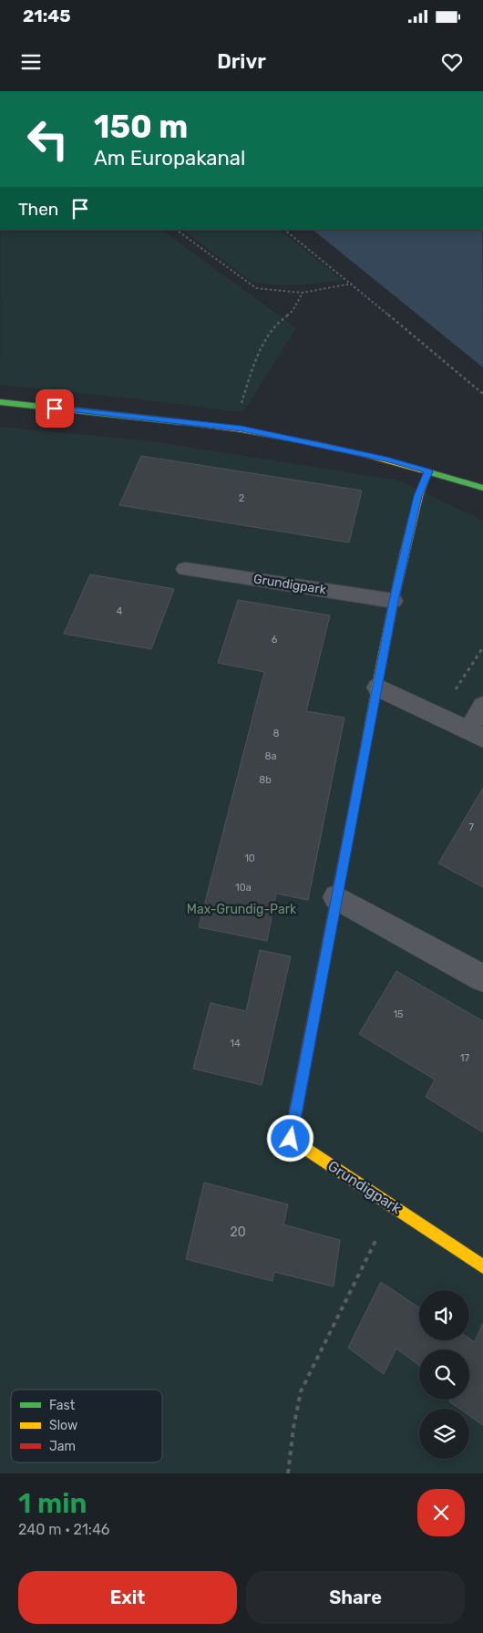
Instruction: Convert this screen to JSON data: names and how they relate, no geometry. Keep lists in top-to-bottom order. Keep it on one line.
{"streets":{"street":["Grundigpark"]},"parks":["Max-Grundig-Park"],"house_numbers":["2","4","6","8","8a","8b","7","10","10a","15","14","17","20"],"legend":["Fast","Slow","Jam"],"page":{"status":"21:45","header":"Drivr","turn":["150 m","Am Europakanal"],"then":"Then","heading":["1 min","240 m · 21:46"],"buttons":["Exit","Share"]}}
